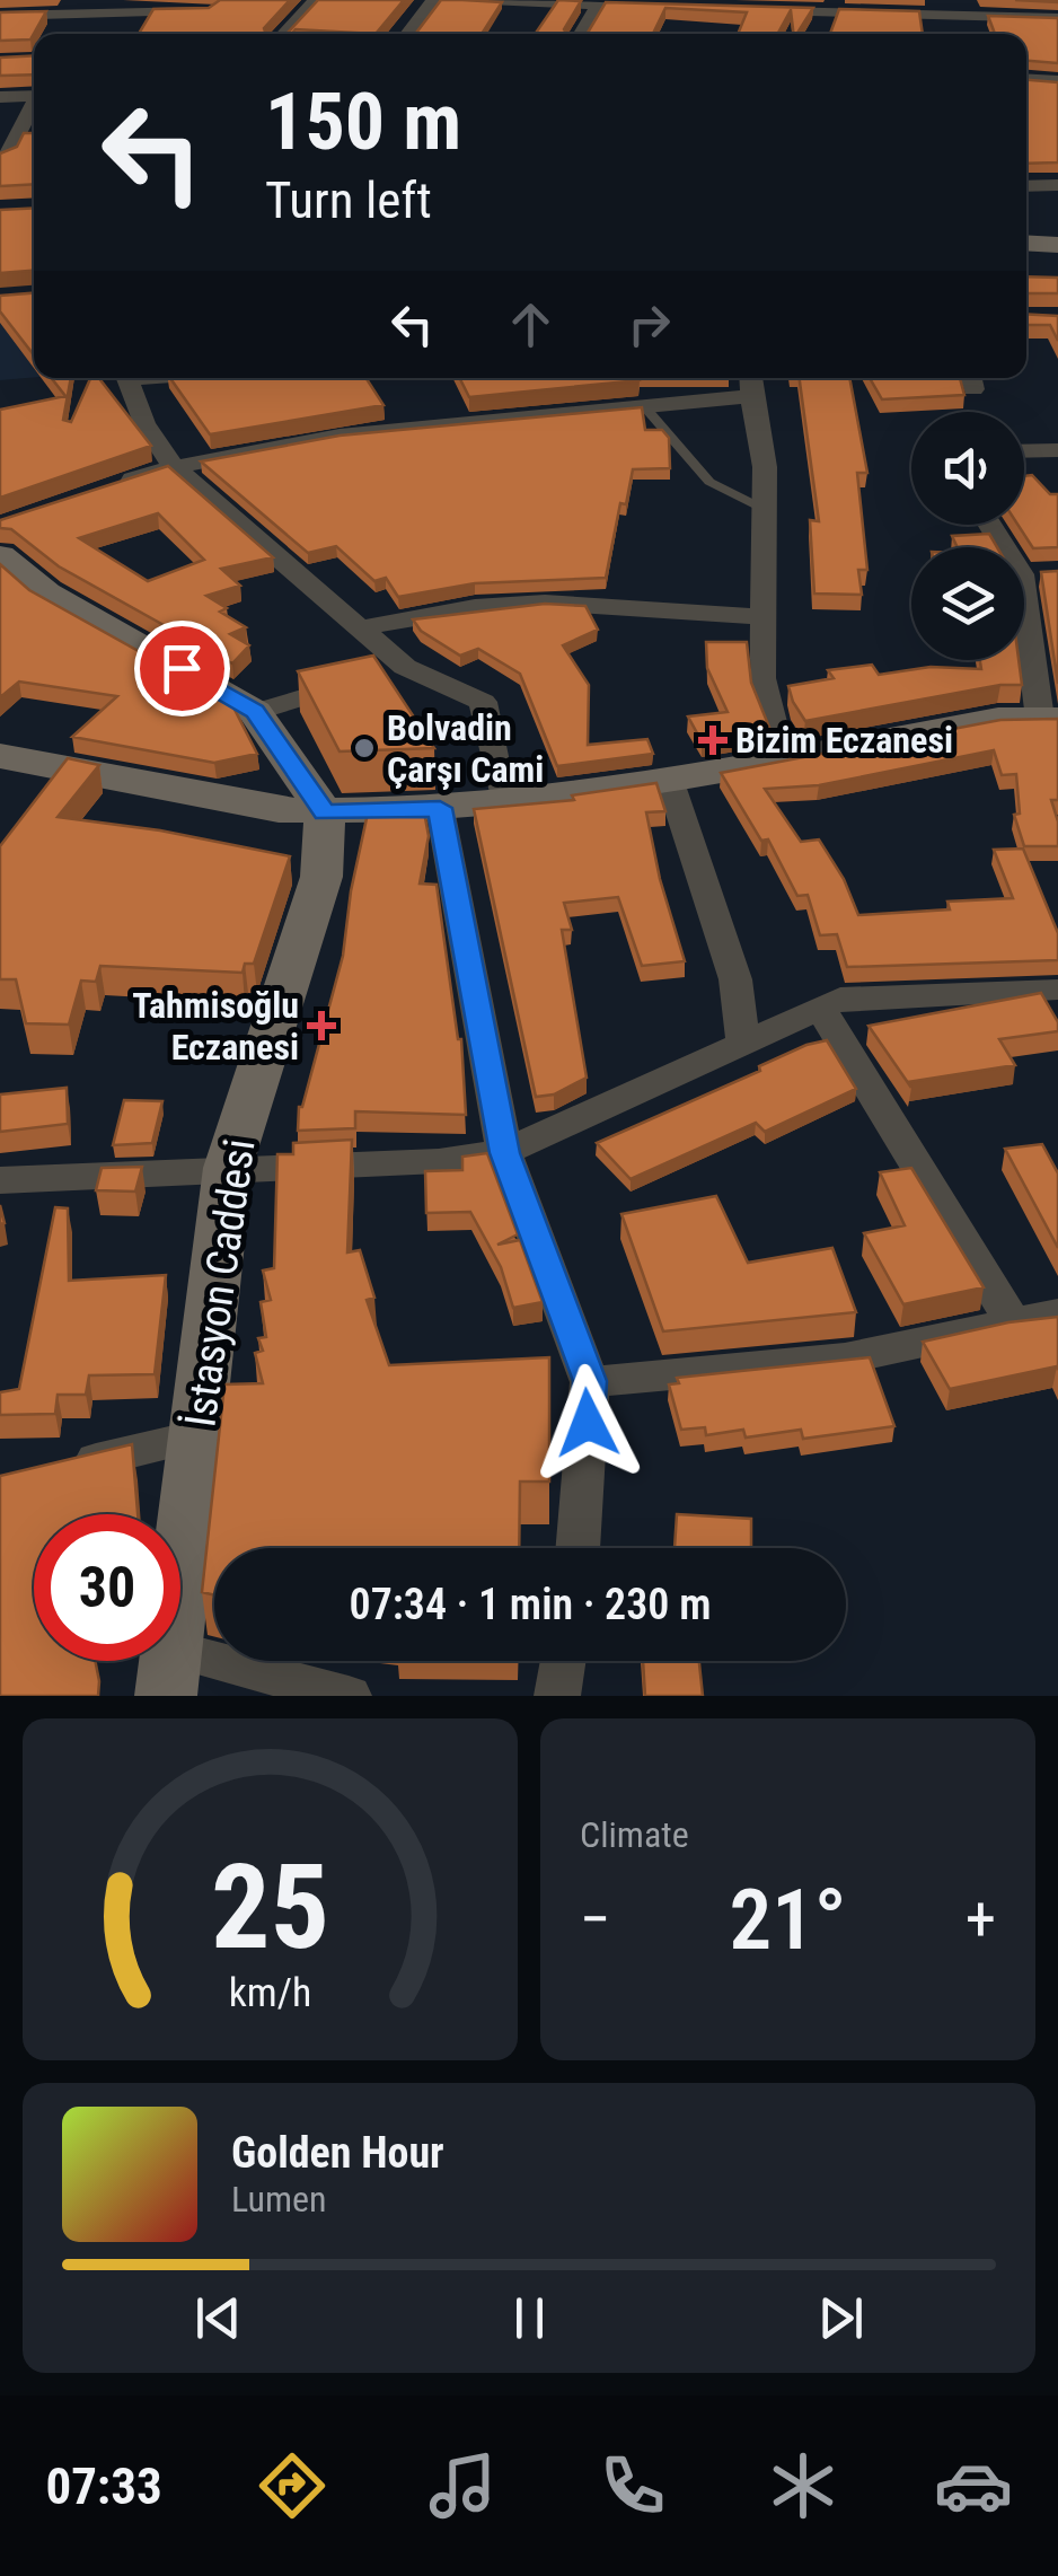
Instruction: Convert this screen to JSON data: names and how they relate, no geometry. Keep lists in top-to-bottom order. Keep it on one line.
{"streets":{"main road":["İstasyon Caddesi"]},"places":{"health":["Bizim Eczanesi","Tahmisoğlu Eczanesi"],"other":["Bolvadin Çarşı Cami"]},"page":{"turn":["150 m","Turn left"],"limit":"30","trip":"07:34 · 1 min · 230 m","tile":"Climate","heat":["−","21°","+"],"song":["Golden Hour","Lumen"],"tabs":"07:33","gauge":["25","km/h"]}}
